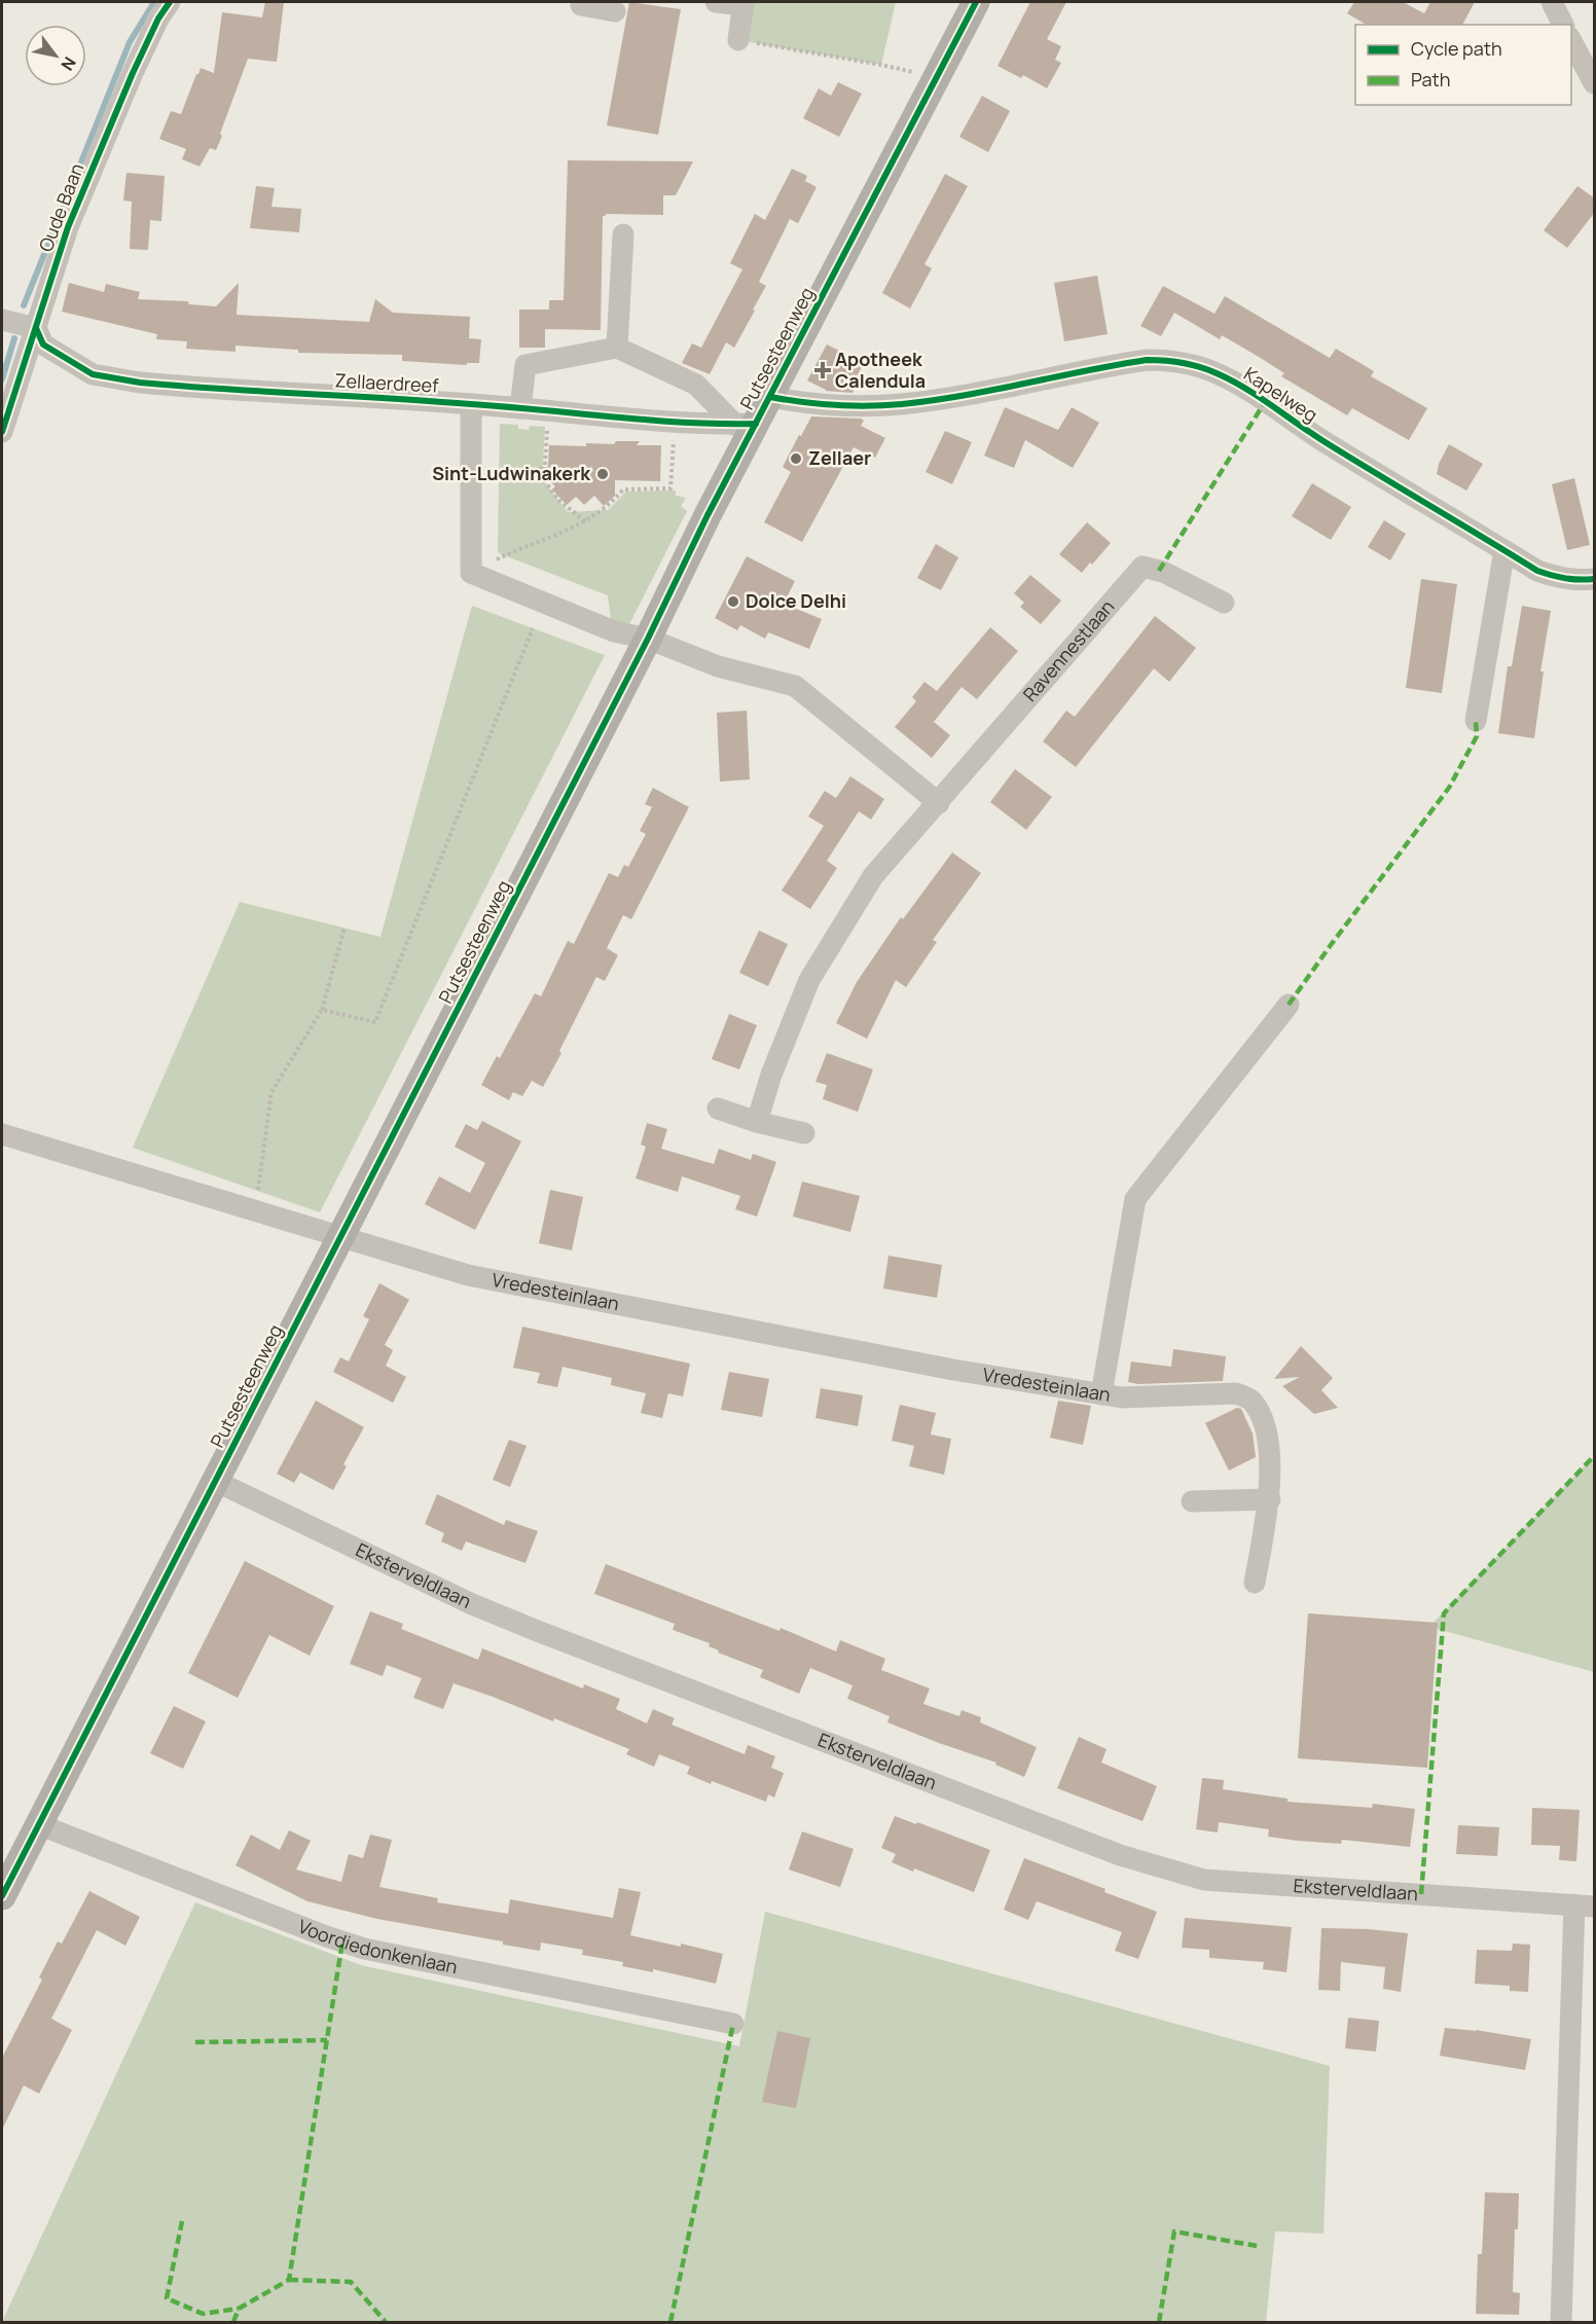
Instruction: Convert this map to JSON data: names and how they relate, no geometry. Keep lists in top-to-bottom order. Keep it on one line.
{"streets":{"main road":["Putsesteenweg"],"street":["Oude Baan","Zellaerdreef","Kapelweg","Ravennestlaan","Vredesteinlaan","Eksterveldlaan","Voordiedonkenlaan"]},"crossings":[["Oude Baan","Zellaerdreef"],["Putsesteenweg","Zellaerdreef"],["Putsesteenweg","Kapelweg"],["Putsesteenweg","Vredesteinlaan"],["Putsesteenweg","Eksterveldlaan"],["Putsesteenweg","Voordiedonkenlaan"]],"places":{"health":["Apotheek Calendula"],"other":["Zellaer","Sint-Ludwinakerk","Dolce Delhi"]},"legend":["Cycle path","Path"],"north":"bottom right"}
